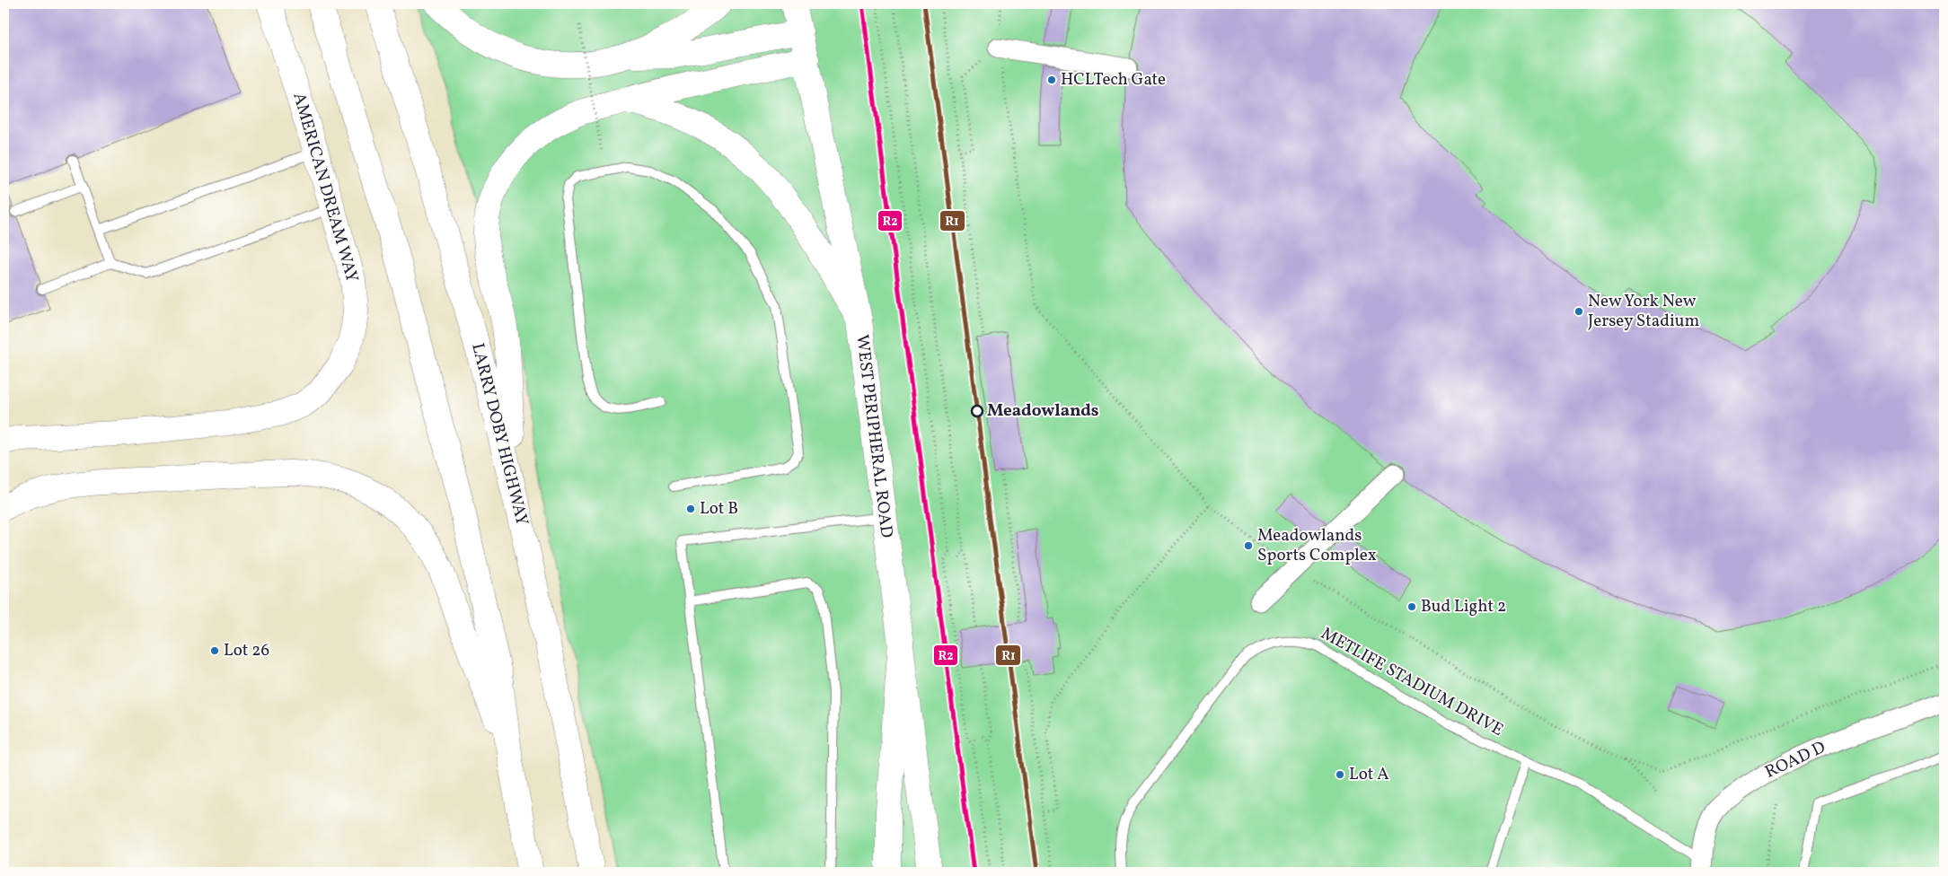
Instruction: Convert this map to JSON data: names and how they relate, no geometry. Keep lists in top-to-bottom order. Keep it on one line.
{"streets":{"main road":["AMERICAN DREAM WAY","LARRY DOBY HIGHWAY","WEST PERIPHERAL ROAD"],"street":["ROAD D"],"lane":["METLIFE STADIUM DRIVE"]},"crossings":[["METLIFE STADIUM DRIVE","ROAD D"]],"places":["HCLTech Gate","New York New Jersey Stadium","Meadowlands","Lot B","Meadowlands Sports Complex","Bud Light 2","Lot 26","Lot A"],"lines":["transit line R1","transit line R2"]}
